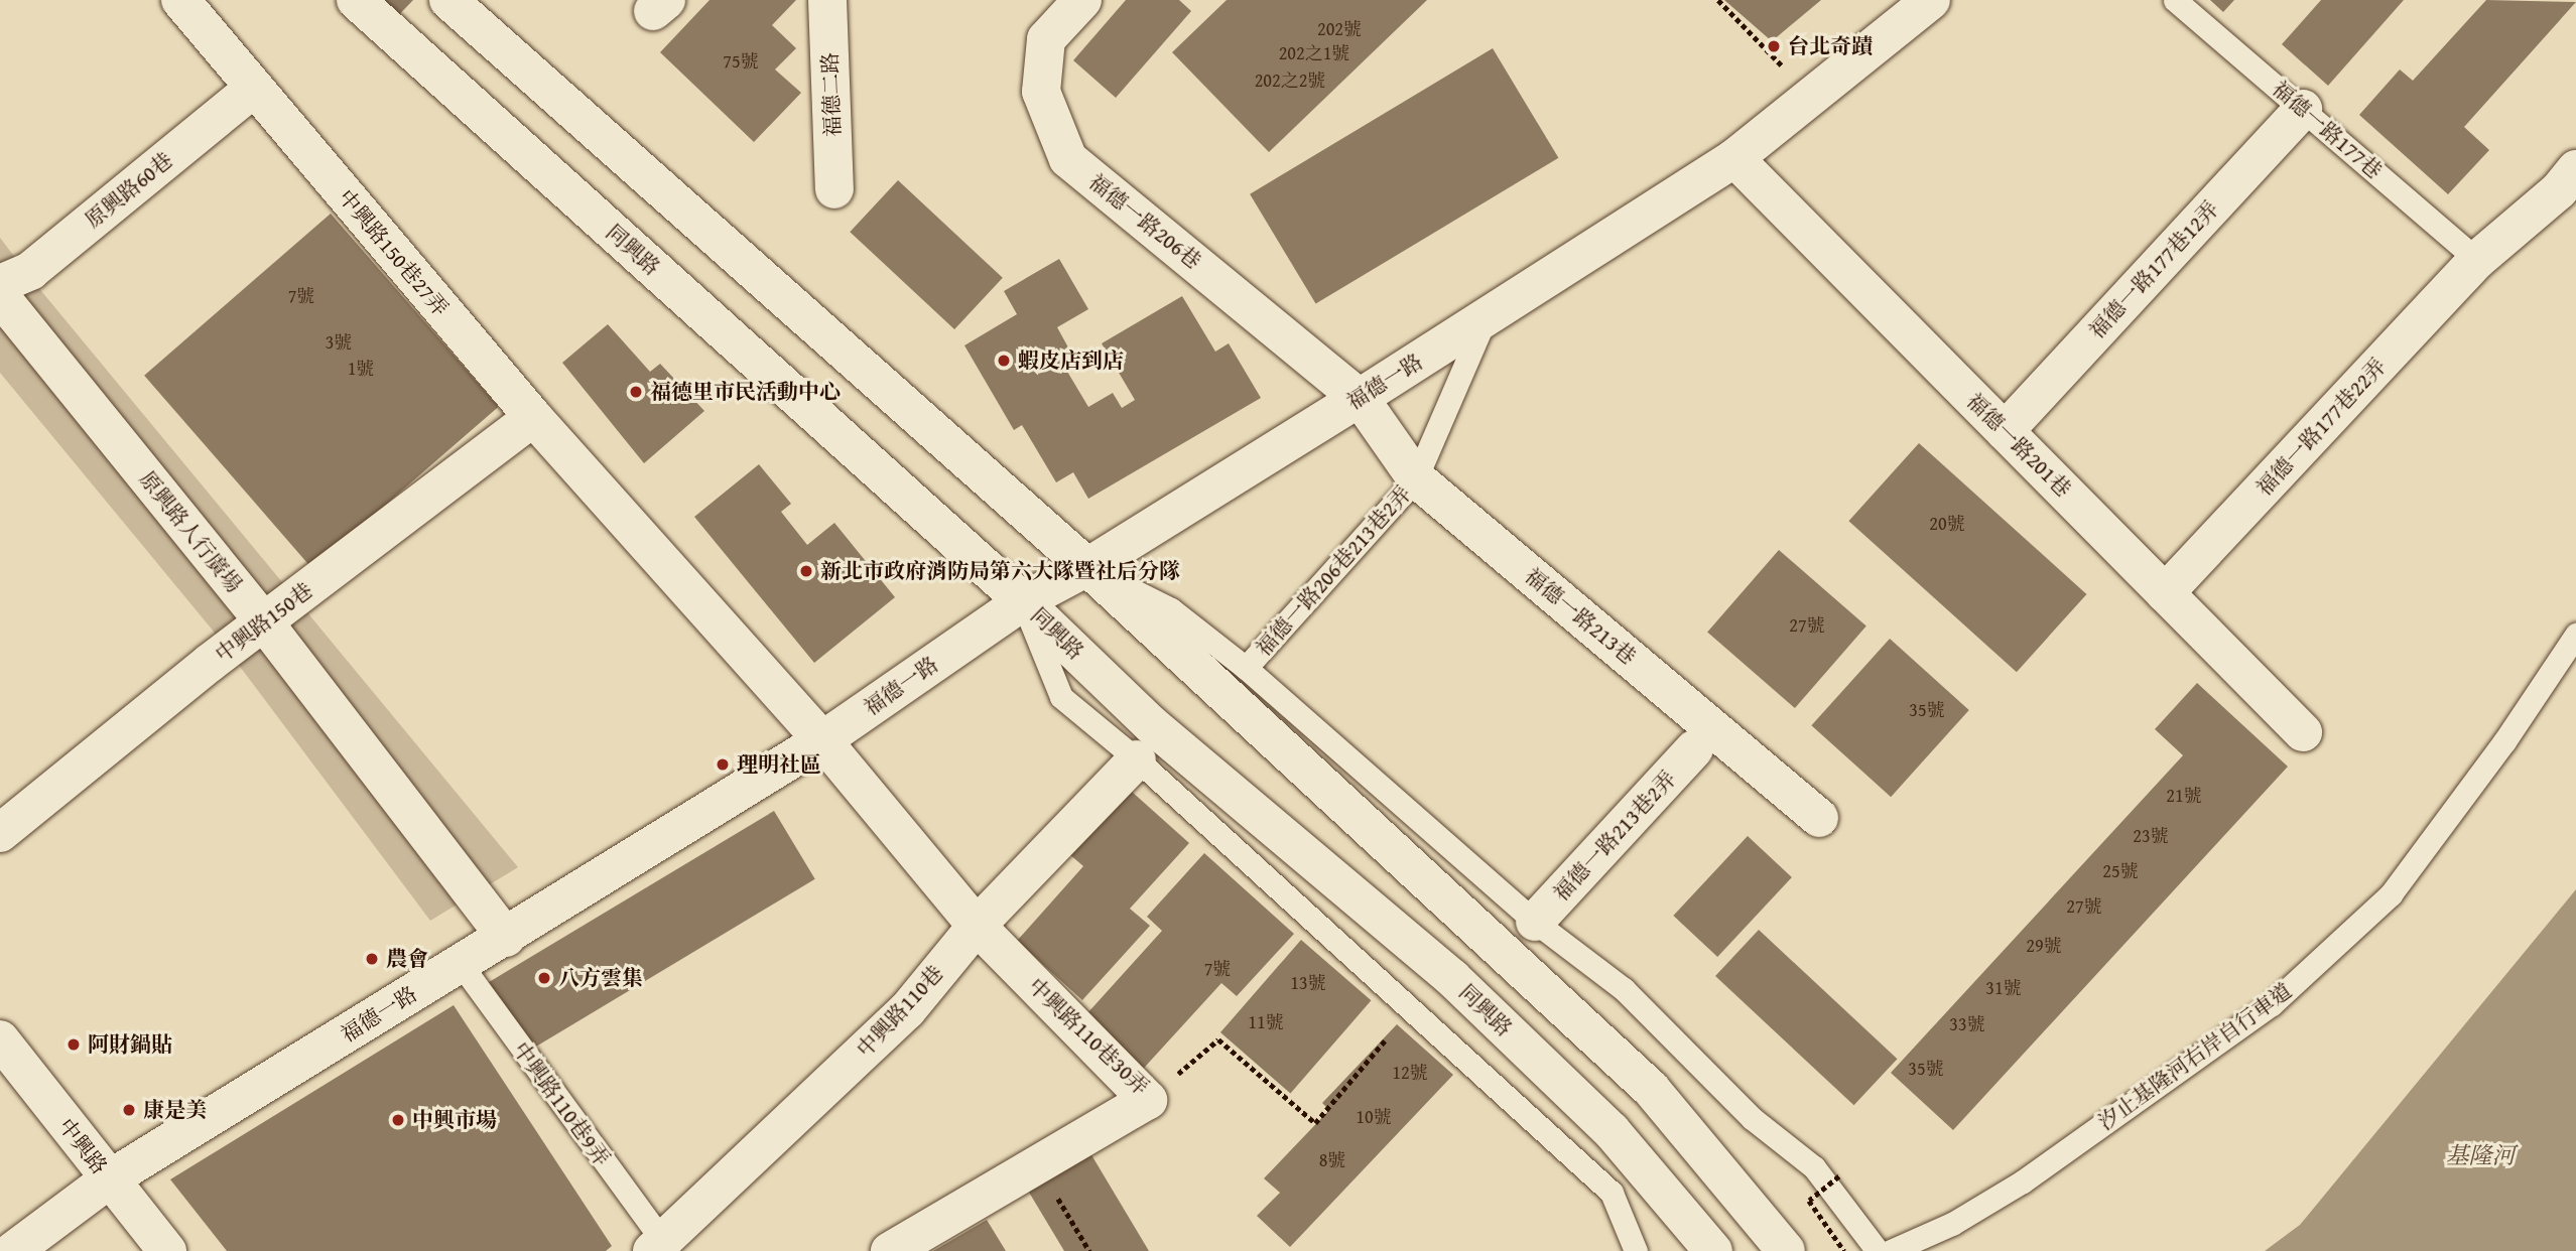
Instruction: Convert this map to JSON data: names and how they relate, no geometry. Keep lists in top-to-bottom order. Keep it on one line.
{"streets":{"street":["福德二路","原興路60巷","福德一路206巷","同興路","中興路150巷27弄","福德一路177巷12弄","福德一路","福德一路177巷22弄","福德一路201巷","原興路人行廣場","福德一路213巷","中興路150巷","福德一路213巷2弄","中興路110巷","中興路110巷30弄","中興路"],"lane":["福德一路177巷","福德一路206巷213巷2弄","汐止基隆河右岸自行車道","中興路110巷9弄"]},"crossings":[["福德一路177巷","福德一路177巷12弄"],["福德一路177巷","福德一路177巷22弄"],["原興路60巷","中興路150巷27弄"],["福德一路206巷","福德一路"],["福德一路206巷","福德一路213巷"],["同興路","福德一路"],["中興路150巷27弄","中興路150巷"],["福德一路177巷12弄","福德一路201巷"],["福德一路","福德一路201巷"],["福德一路","原興路人行廣場"],["福德一路","福德一路206巷213巷2弄"],["福德一路","福德一路213巷"],["福德一路","中興路110巷9弄"],["福德一路","中興路"],["福德一路177巷22弄","福德一路201巷"],["原興路人行廣場","中興路150巷"],["福德一路206巷213巷2弄","福德一路213巷"],["中興路110巷","中興路110巷30弄"],["中興路110巷","中興路110巷9弄"]],"water":["基隆河"],"places":["台北奇蹟","蝦皮店到店","福德里市民活動中心","新北市政府消防局第六大隊暨社后分隊","理明社區","農會","八方雲集","阿財鍋貼","康是美","中興市場"],"house_numbers":["202號","202之1號","75號","202之2號","7號","3號","1號","20號","27號","35號","21號","23號","25號","27號","29號","7號","13號","31號","11號","33號","35號","12號","10號","8號"]}
